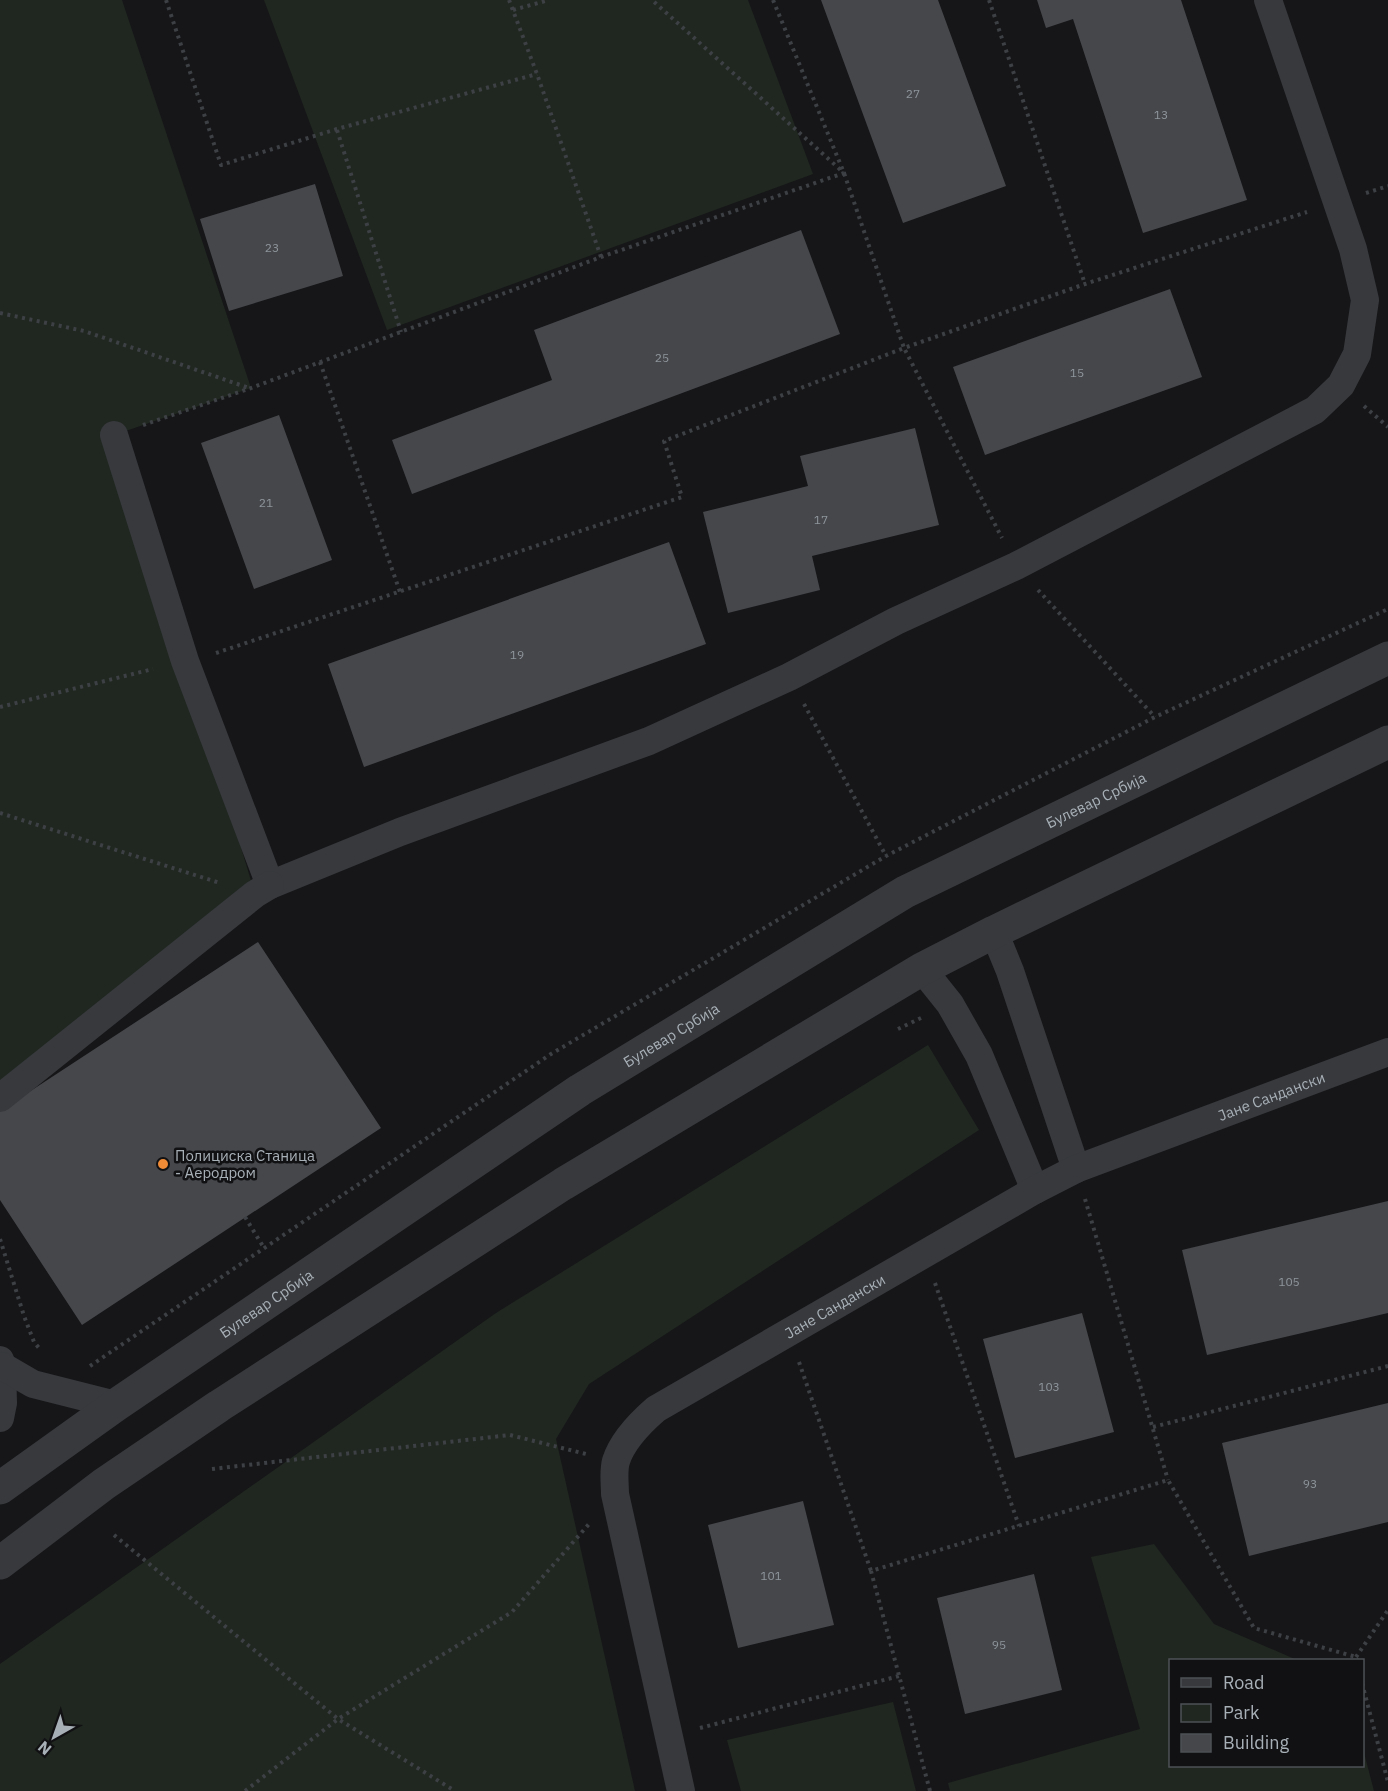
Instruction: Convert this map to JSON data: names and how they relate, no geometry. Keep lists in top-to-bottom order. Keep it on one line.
{"streets":{"street":["Булевар Србија","Јане Сандански"]},"places":["Полициска Станица - Аеродром"],"house_numbers":["27","13","23","25","15","21","17","19","105","103","93","101","95"],"legend":["Road","Park","Building"],"north":"bottom left"}
